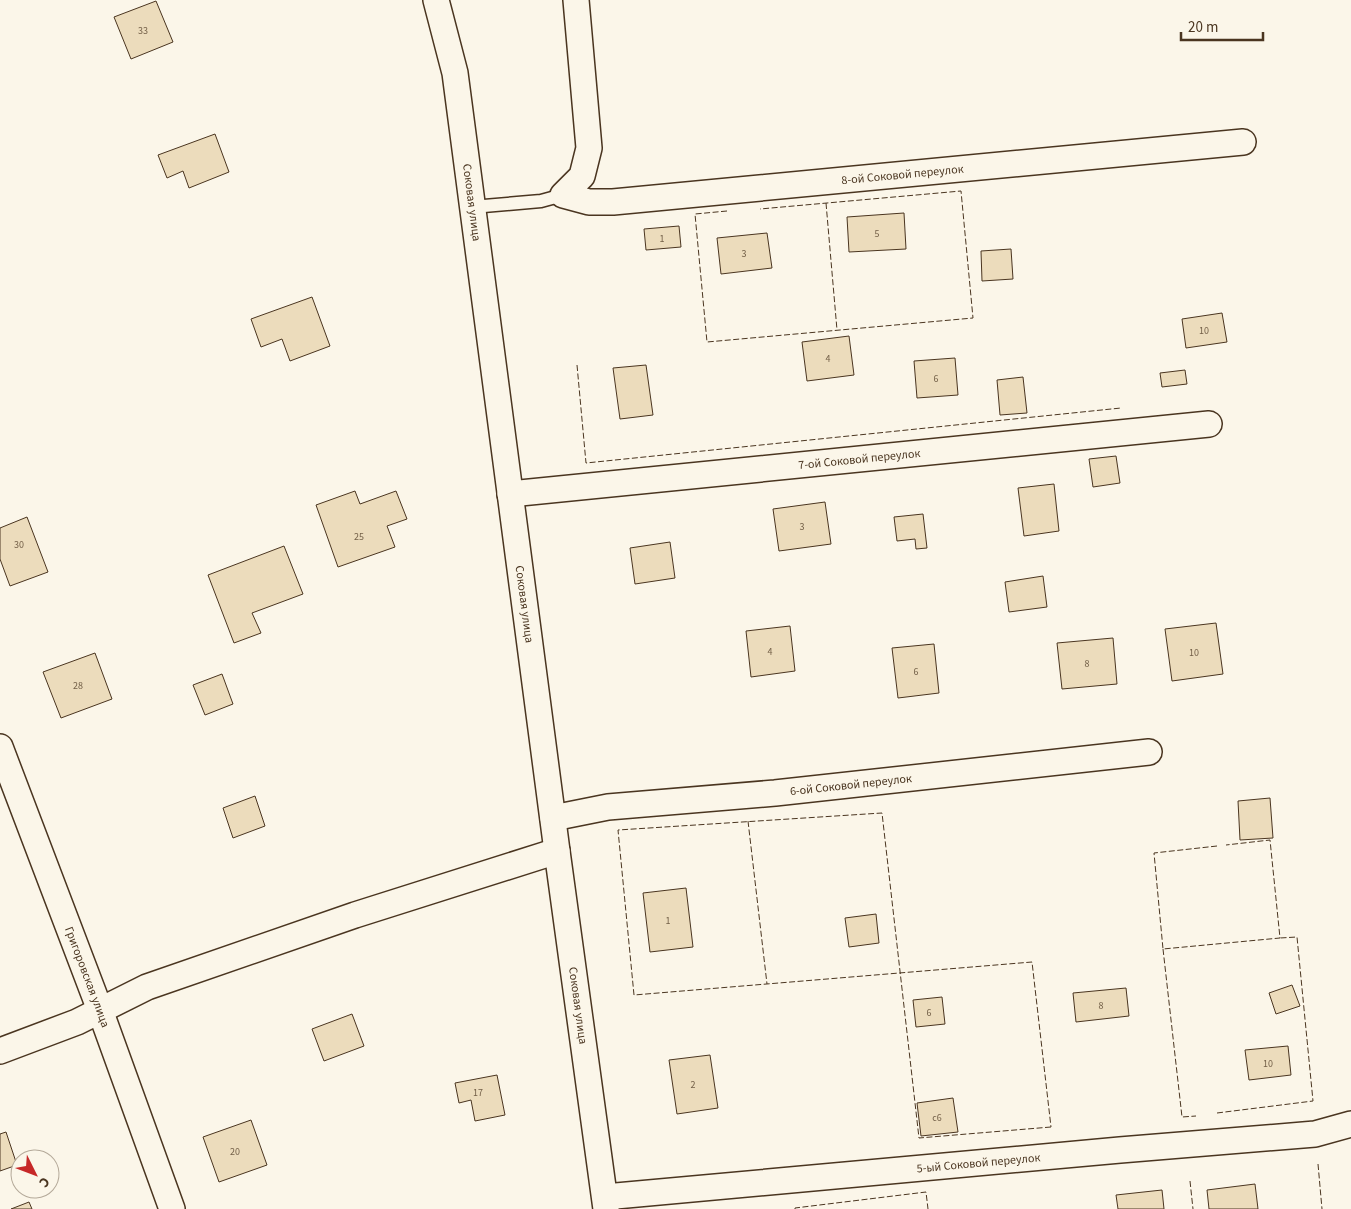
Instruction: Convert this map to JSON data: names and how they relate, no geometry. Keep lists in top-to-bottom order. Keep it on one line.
{"streets":{"street":["8-ой Соковой переулок","Соковая улица","7-ой Соковой переулок","6-ой Соковой переулок","Григоровская улица","5-ый Соковой переулок"]},"crossings":[["Соковая улица","7-ой Соковой переулок"],["Соковая улица","6-ой Соковой переулок"],["Соковая улица","5-ый Соковой переулок"]],"house_numbers":["33","5","1","3","10","4","6","3","25","30","4","10","8","6","28","1","8","6","10","2","17","с6","20"],"scale_bar":"20 m","north":"bottom right"}
